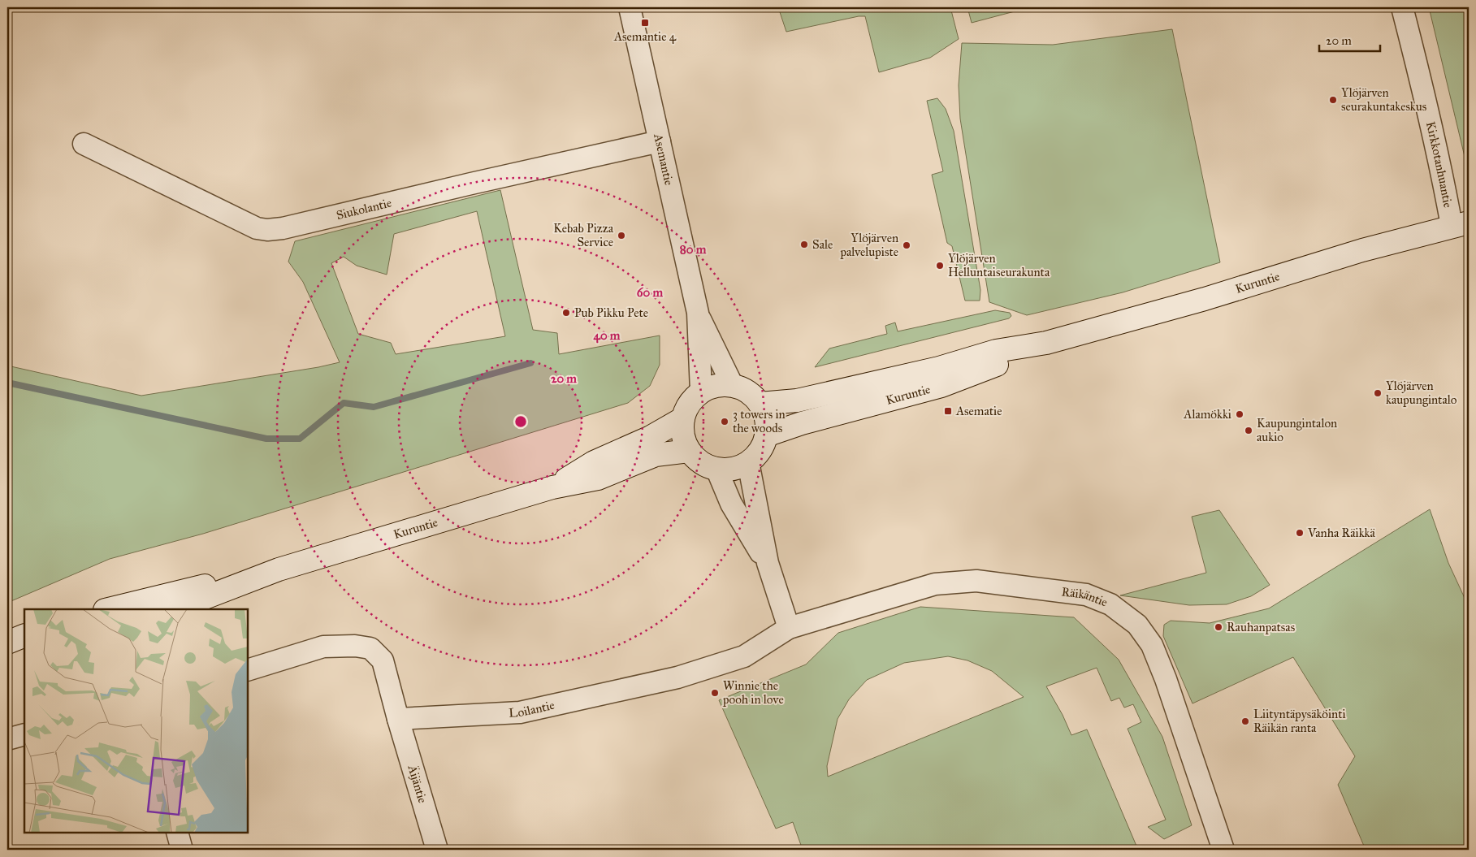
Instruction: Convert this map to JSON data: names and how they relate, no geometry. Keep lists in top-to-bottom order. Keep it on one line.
{"streets":{"main road":["Kuruntie"],"street":["Asemantie","Kirkkotanhuantie","Siukolantie","Räikäntie","Loilantie","Äijäntie"]},"crossings":[["Asemantie","Siukolantie"],["Asemantie","Kuruntie"],["Kirkkotanhuantie","Kuruntie"],["Räikäntie","Loilantie"],["Loilantie","Äijäntie"]],"places":{"transit":["Asemantie 4","Asematie"],"other":["Ylöjärven seurakuntakeskus","Kebab Pizza Service","Sale","Ylöjärven palvelupiste","Ylöjärven Helluntaiseurakunta","Pub Pikku Pete","Ylöjärven kaupungintalo","Alamökki","3 towers in the woods","Kaupungintalon aukio","Vanha Räikkä","Rauhanpatsas","Winnie the pooh in love","Liityntäpysäköinti Räikän ranta"]},"scale_bar":"20 m","rings":["80 m","60 m","40 m","20 m"]}
